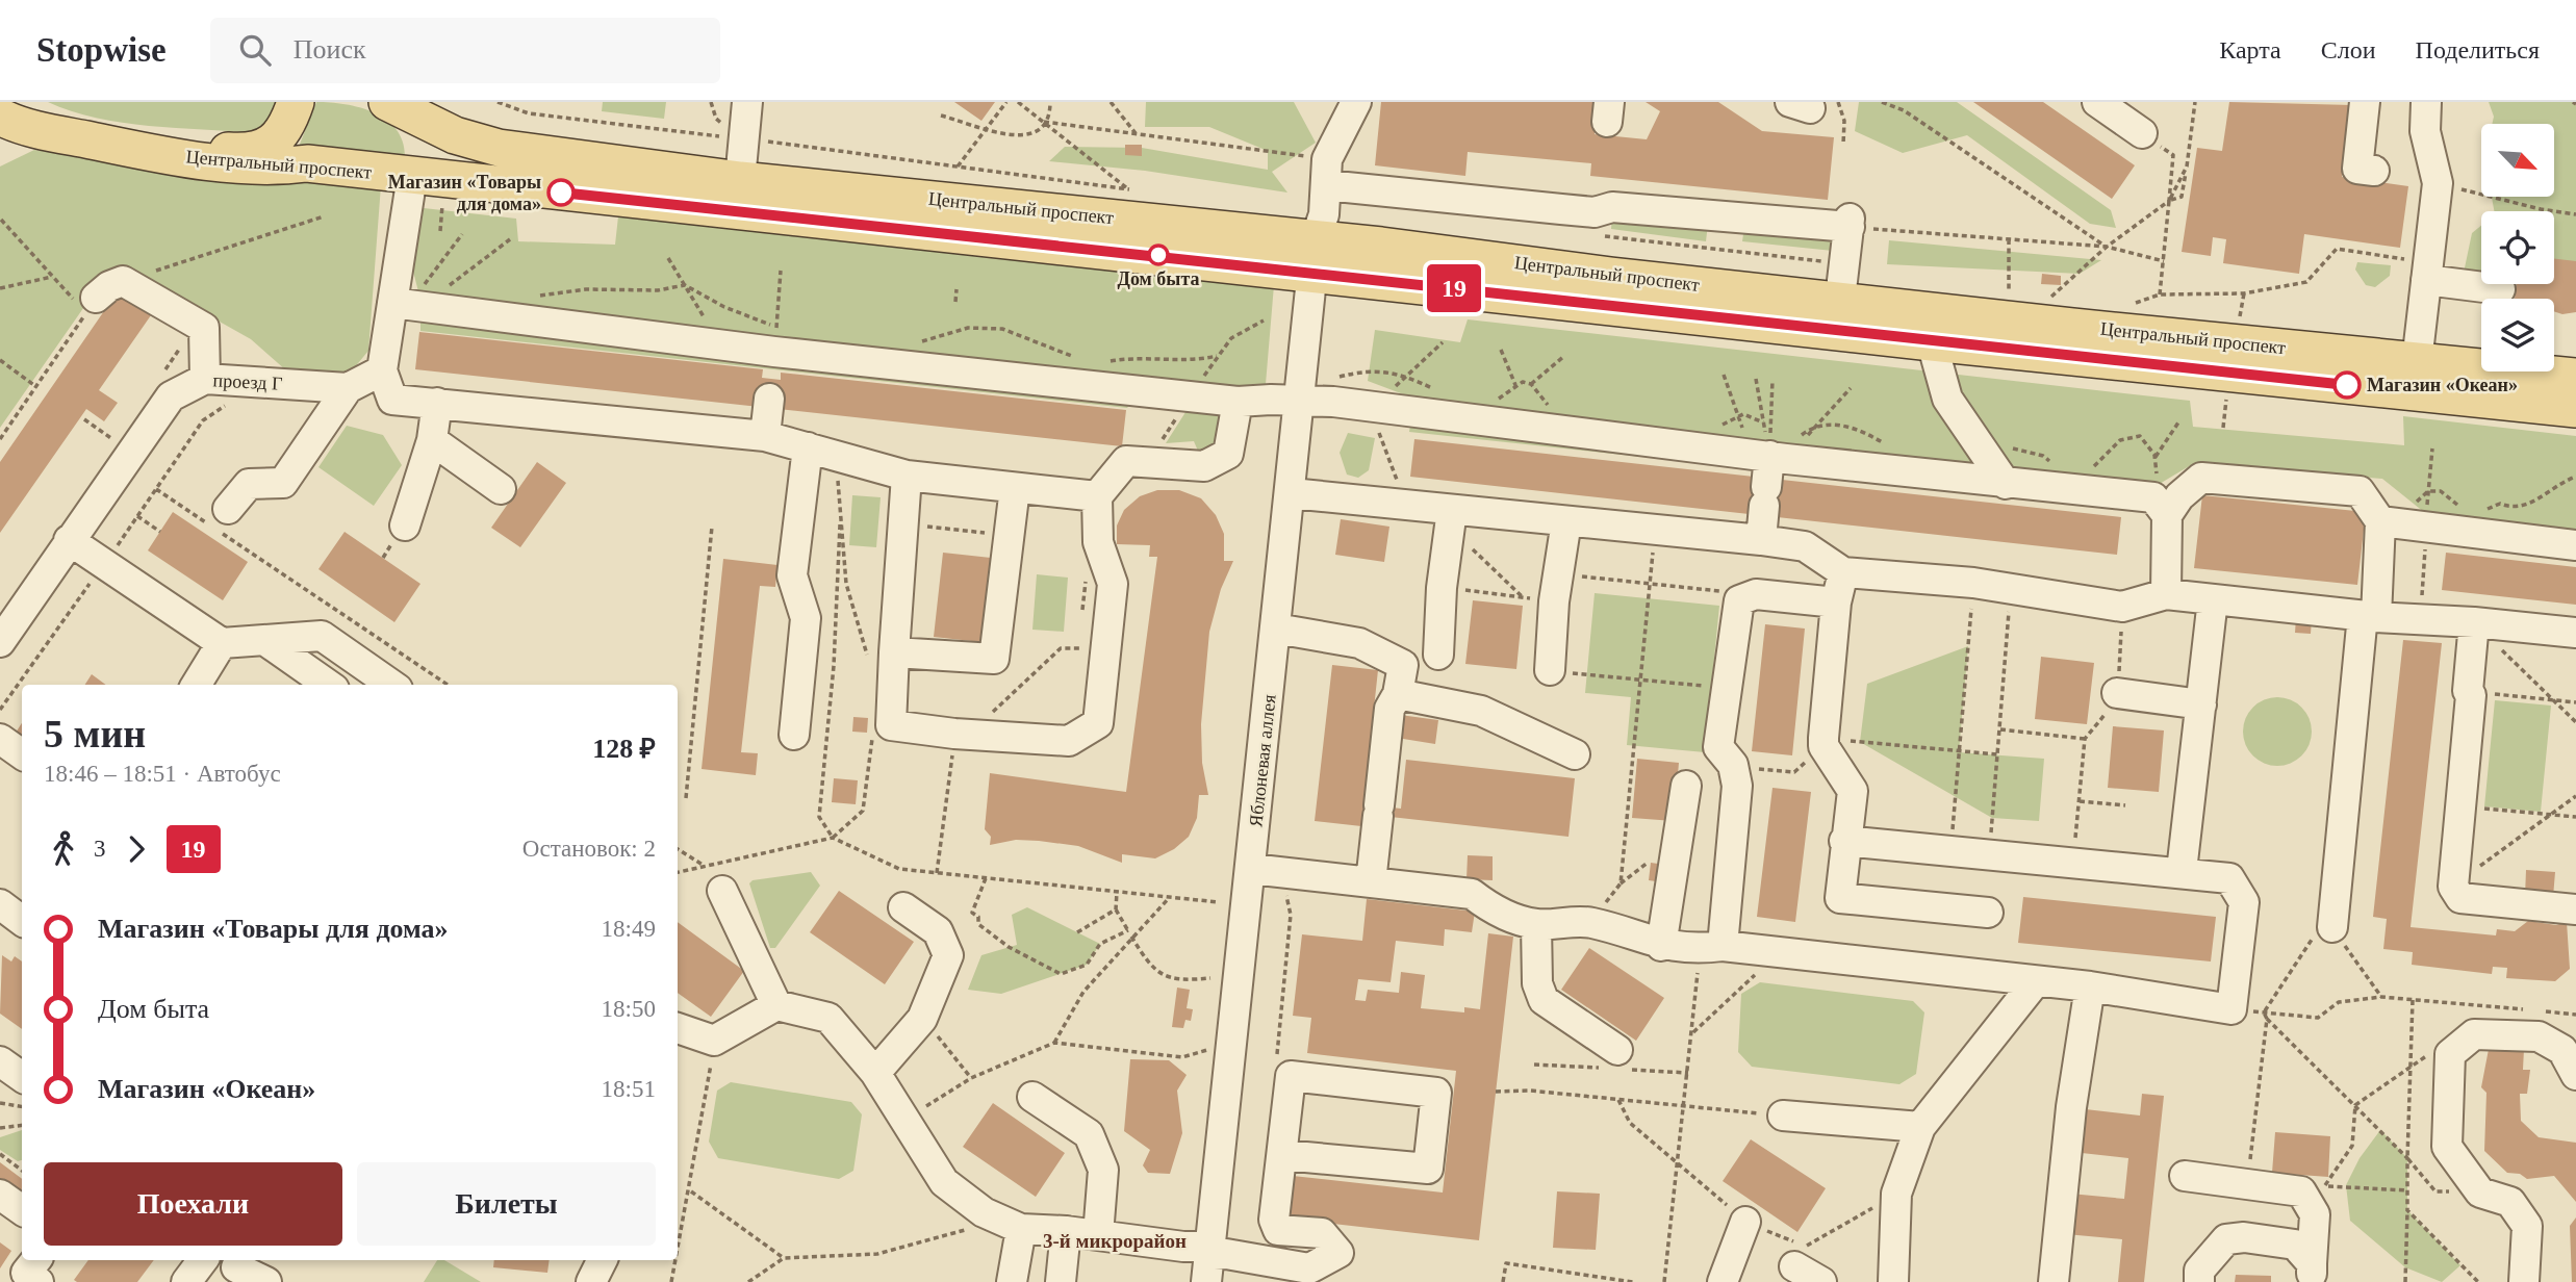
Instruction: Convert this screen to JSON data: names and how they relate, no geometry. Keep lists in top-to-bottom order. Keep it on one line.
{"streets":{"main road":["Центральный проспект"],"street":["проезд Г","Яблоневая аллея"]},"crossings":[["Центральный проспект","Яблоневая аллея"]],"districts":["3-й микрорайон"],"places":["Магазин «Товары для дома»","Дом быта","Магазин «Океан»"],"lines":["bus line 19"],"north":"bottom right","page":{"header":"Stopwise","search":"Поиск","nav":["Карта","Слои","Поделиться"],"on_map":"19","heading":["5 мин","18:46 – 18:51 · Автобус","128 ₽"],"legs":["3","19","Остановок: 2"],"list":[{"name":"Магазин «Товары для дома»","value":"18:49"},{"name":"Дом быта","value":"18:50"},{"name":"Магазин «Океан»","value":"18:51"}],"buttons":["Поехали","Билеты"]}}
